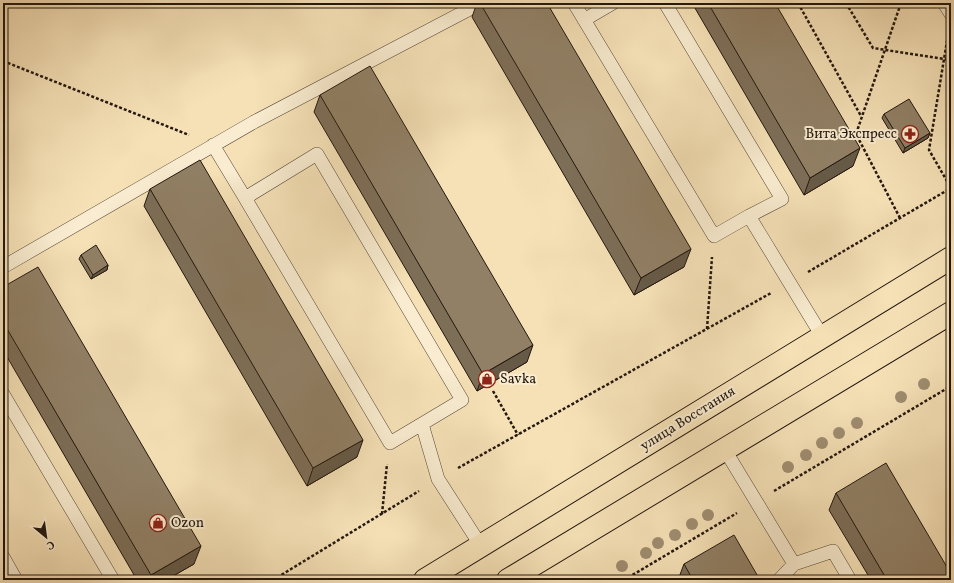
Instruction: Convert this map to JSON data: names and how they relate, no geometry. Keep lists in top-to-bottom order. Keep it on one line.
{"streets":{"main road":["улица Восстания"]},"places":{"pharmacy":["Вита Экспресс"],"shop":["Savka","Ozon"]},"north":"bottom right"}
